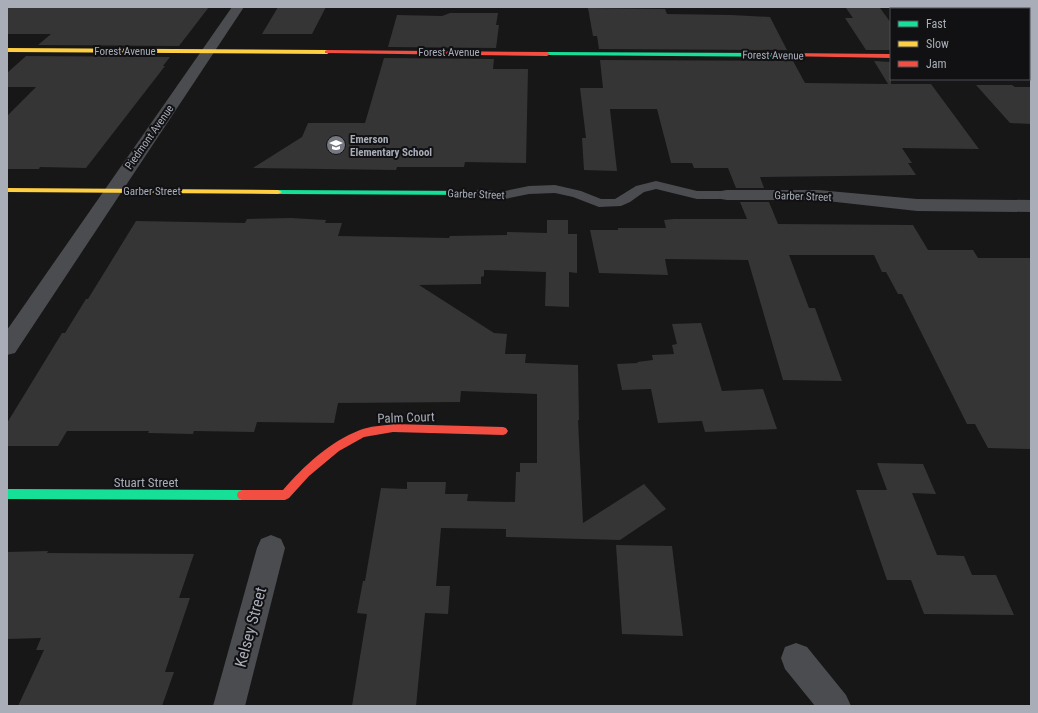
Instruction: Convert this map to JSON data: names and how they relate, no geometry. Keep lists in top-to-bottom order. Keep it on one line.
{"streets":{"street":["Forest Avenue","Piedmont Avenue","Garber Street","Palm Court","Stuart Street","Kelsey Street"]},"crossings":[["Forest Avenue","Piedmont Avenue"],["Piedmont Avenue","Garber Street"],["Palm Court","Stuart Street"]],"places":{"school or university":["Emerson Elementary School"]},"legend":["Fast","Slow","Jam"]}
